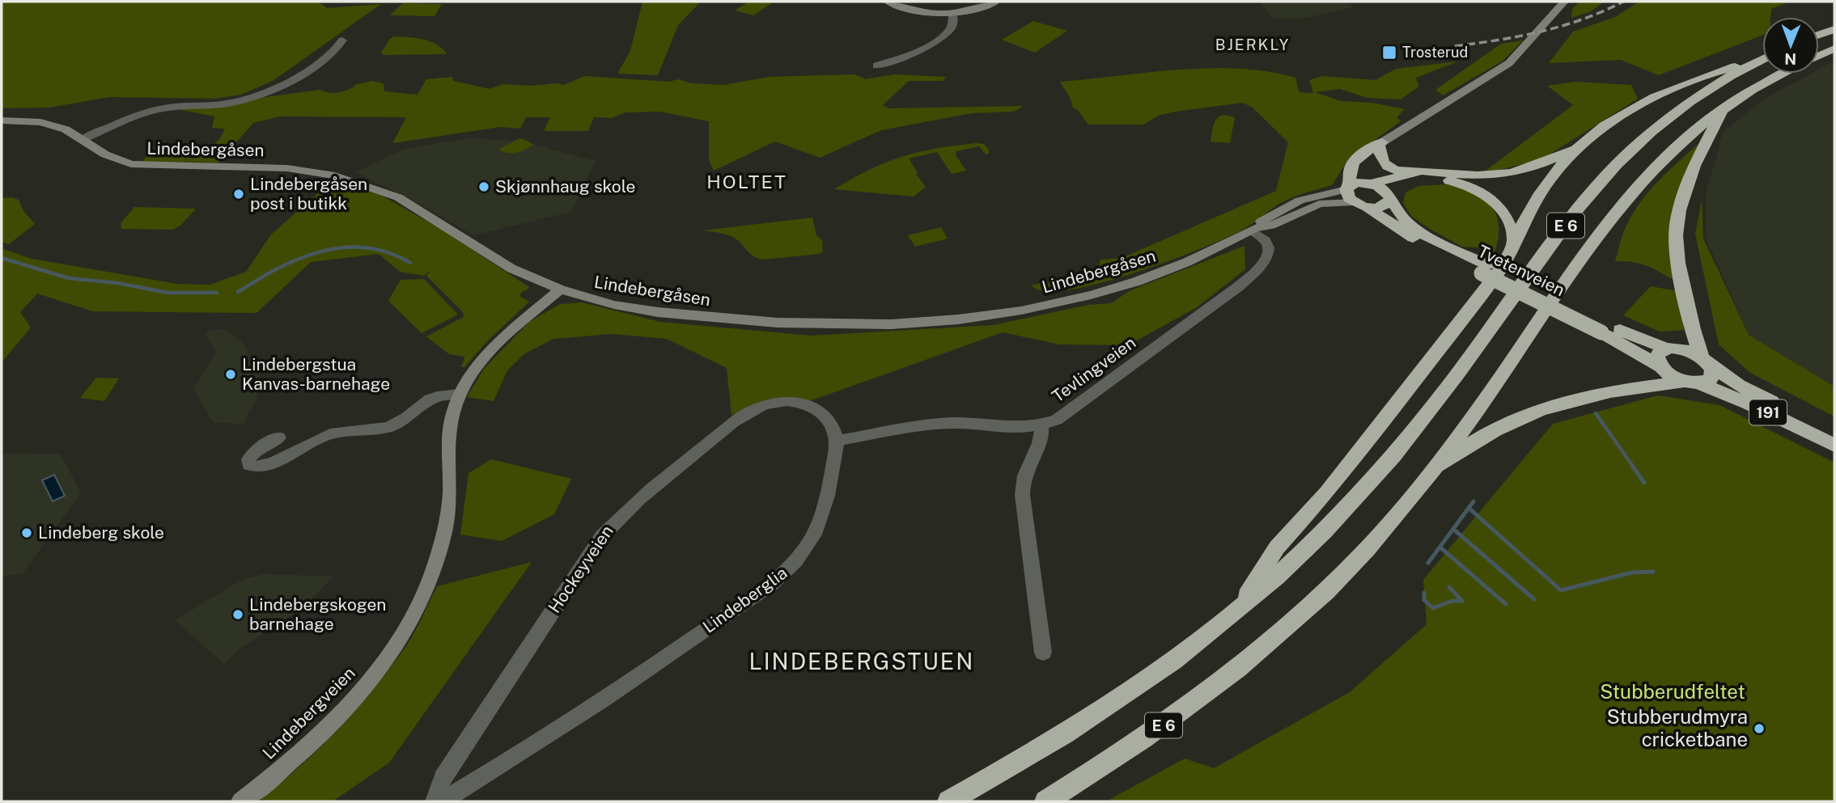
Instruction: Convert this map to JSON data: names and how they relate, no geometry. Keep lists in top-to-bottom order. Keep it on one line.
{"streets":{"highway":["E 6","Tvetenveien","191"],"street":["Lindebergåsen","Tevlingveien","Hockeyveien","Lindeberglia","Lindebergveien"]},"crossings":[["Lindebergåsen","Tvetenveien"],["Lindebergåsen","Tevlingveien"],["Lindebergåsen","Lindebergveien"],["E 6","Tvetenveien"],["Tvetenveien","191"],["Hockeyveien","Lindeberglia"]],"districts":["BJERKLY","HOLTET","LINDEBERGSTUEN"],"parks":["Stubberudfeltet"],"places":{"transit":["Trosterud"],"other":["Skjønnhaug skole","Lindebergåsen post i butikk","Lindebergstua Kanvas-barnehage","Lindeberg skole","Lindebergskogen barnehage","Stubberudmyra cricketbane"]},"north":"bottom"}
